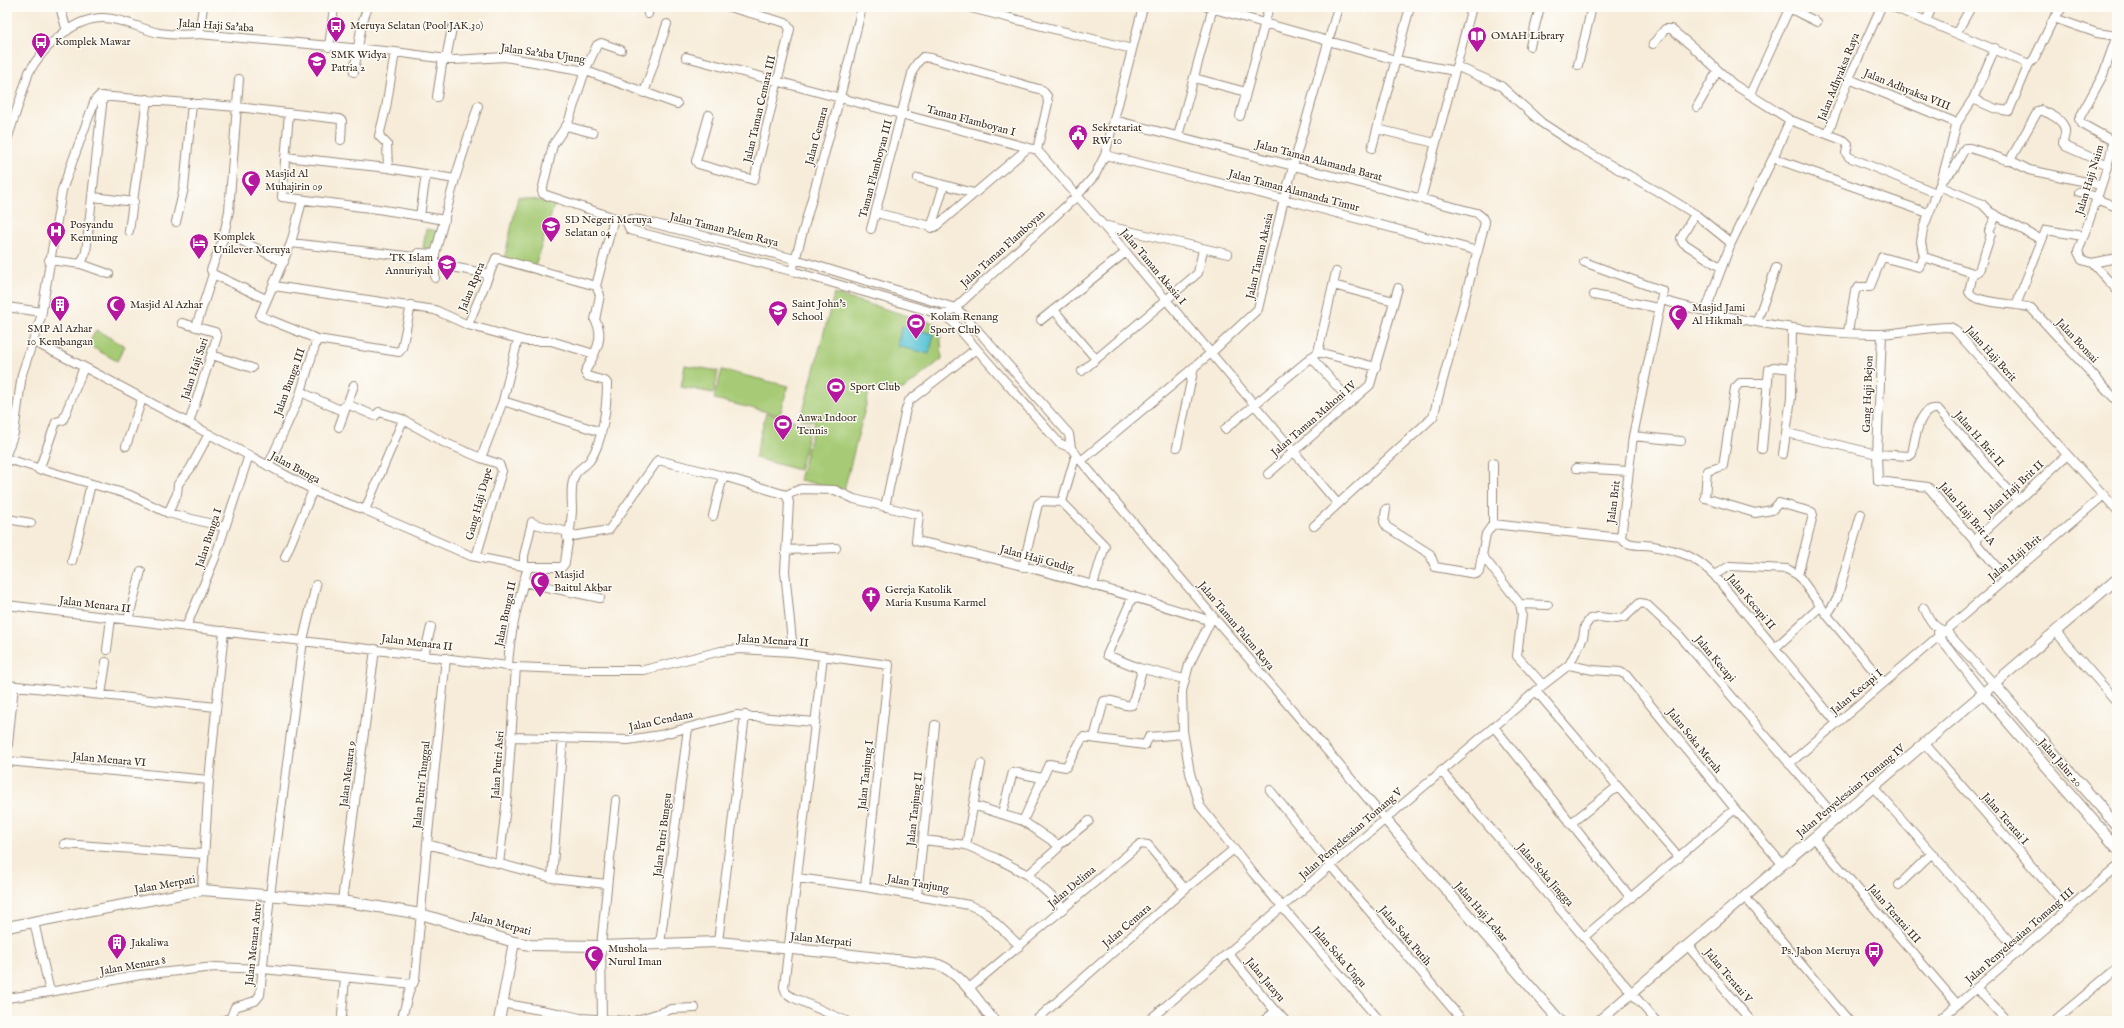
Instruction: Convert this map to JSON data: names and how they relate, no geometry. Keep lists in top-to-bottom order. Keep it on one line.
{"streets":{"street":["Jalan Haji Sa'aba","Jalan Sa'aba Ujung","Jalan Adhyaksa Raya","Jalan Adhyaksa VIII","Jalan Taman Cemara III","Taman Flamboyan I","Jalan Cemara","Jalan Taman Alamanda Barat","Taman Flamboyan III","Jalan Haji Naim","Jalan Taman Alamanda Timur","Jalan Taman Palem Raya","Jalan Taman Flamboyan","Jalan Taman Akasia","Jalan Taman Akasia I","Jalan Rptra","Jalan Bonsai","Jalan Haji Berit","Jalan Haji Sari","Jalan Bunga III","Gang Hqji Bejon","Jalan Taman Mahoni IV","Jalan H. Brit II","Jalan Bunga","Jalan Haji Brit II","Jalan Brit","Gang Haji Dape","Jalan Haji Brit 1A","Jalan Bunga I","Jalan Haji Brit","Jalan Haji Gudig","Jalan Kecapi II","Jalan Menara II","Jalan Bunga II","Jalan Kecapi","Jalan Kecapi I","Jalan Cendana","Jalan Soka Merah","Jalan Menara VI","Jalan Jalur 20","Jalan Putri Asri","Jalan Menara 9","Jalan Tanjung I","Jalan Putri Tunggal","Jalan Penyelesaian Tomang IV","Jalan Tanjung II","Jalan Teratai I","Jalan Penyelesaian Tomang V","Jalan Putri Bungsu","Jalan Soka Jingga","Jalan Tanjung","Jalan Merpati","Jalan Delima","Jalan Haji Lebar","Jalan Teratai III","Jalan Soka Putih","Jalan Penyelesaian Tomang III","Jalan Menara Antv","Jalan Soka Ungu","Jalan Menara 8","Jalan Teratai V","Jalan Jatayu"]},"crossings":[["Jalan Haji Sa'aba","Jalan Sa'aba Ujung"],["Jalan Adhyaksa Raya","Jalan Adhyaksa VIII"],["Jalan Taman Cemara III","Taman Flamboyan I"],["Taman Flamboyan I","Jalan Cemara"],["Taman Flamboyan I","Taman Flamboyan III"],["Jalan Cemara","Jalan Taman Palem Raya"],["Jalan Cemara","Jalan Delima"],["Jalan Cemara","Jalan Soka Ungu"],["Jalan Taman Alamanda Barat","Jalan Taman Alamanda Timur"],["Jalan Taman Alamanda Barat","Jalan Taman Flamboyan"],["Jalan Taman Alamanda Barat","Jalan Taman Akasia"],["Jalan Taman Alamanda Barat","Jalan Taman Akasia I"],["Jalan Taman Alamanda Timur","Jalan Taman Flamboyan"],["Jalan Taman Alamanda Timur","Jalan Taman Akasia"],["Jalan Taman Palem Raya","Jalan Taman Flamboyan"],["Jalan Taman Palem Raya","Jalan Taman Akasia"],["Jalan Taman Palem Raya","Jalan Haji Gudig"],["Jalan Taman Palem Raya","Jalan Penyelesaian Tomang V"],["Jalan Taman Palem Raya","Jalan Haji Lebar"],["Jalan Taman Flamboyan","Jalan Taman Akasia I"],["Jalan Taman Akasia","Jalan Taman Akasia I"],["Jalan Taman Akasia I","Jalan Taman Mahoni IV"],["Jalan Haji Berit","Gang Hqji Bejon"],["Jalan Haji Berit","Jalan Haji Brit II"],["Jalan Haji Berit","Jalan Brit"],["Jalan Haji Berit","Jalan Haji Brit"],["Jalan Haji Sari","Jalan Bunga"],["Jalan Bunga III","Jalan Bunga"],["Gang Hqji Bejon","Jalan H. Brit II"],["Gang Hqji Bejon","Jalan Haji Brit 1A"],["Jalan H. Brit II","Jalan Haji Brit II"],["Jalan H. Brit II","Jalan Haji Brit 1A"],["Jalan Bunga","Gang Haji Dape"],["Jalan Bunga","Jalan Bunga I"],["Jalan Bunga","Jalan Bunga II"],["Jalan Haji Brit II","Jalan Haji Brit 1A"],["Jalan Brit","Jalan Kecapi II"],["Jalan Haji Brit 1A","Jalan Haji Brit"],["Jalan Bunga I","Jalan Menara II"],["Jalan Haji Brit","Jalan Kecapi I"],["Jalan Kecapi II","Jalan Kecapi I"],["Jalan Menara II","Jalan Bunga II"],["Jalan Menara II","Jalan Putri Asri"],["Jalan Menara II","Jalan Menara 9"],["Jalan Menara II","Jalan Tanjung I"],["Jalan Menara II","Jalan Putri Tunggal"],["Jalan Menara II","Jalan Menara Antv"],["Jalan Bunga II","Jalan Putri Asri"],["Jalan Kecapi","Jalan Kecapi I"],["Jalan Kecapi","Jalan Soka Merah"],["Jalan Kecapi","Jalan Penyelesaian Tomang IV"],["Jalan Kecapi","Jalan Penyelesaian Tomang V"],["Jalan Cendana","Jalan Putri Asri"],["Jalan Cendana","Jalan Putri Bungsu"],["Jalan Soka Merah","Jalan Penyelesaian Tomang IV"],["Jalan Soka Merah","Jalan Penyelesaian Tomang V"],["Jalan Jalur 20","Jalan Penyelesaian Tomang IV"],["Jalan Menara 9","Jalan Merpati"],["Jalan Tanjung I","Jalan Tanjung"],["Jalan Putri Tunggal","Jalan Merpati"],["Jalan Putri Tunggal","Jalan Menara 8"],["Jalan Penyelesaian Tomang IV","Jalan Teratai I"],["Jalan Penyelesaian Tomang IV","Jalan Soka Jingga"],["Jalan Penyelesaian Tomang IV","Jalan Teratai III"],["Jalan Penyelesaian Tomang IV","Jalan Teratai V"],["Jalan Tanjung II","Jalan Tanjung"],["Jalan Teratai I","Jalan Penyelesaian Tomang III"],["Jalan Penyelesaian Tomang V","Jalan Soka Jingga"],["Jalan Penyelesaian Tomang V","Jalan Haji Lebar"],["Jalan Penyelesaian Tomang V","Jalan Soka Putih"],["Jalan Penyelesaian Tomang V","Jalan Soka Ungu"],["Jalan Penyelesaian Tomang V","Jalan Jatayu"],["Jalan Putri Bungsu","Jalan Merpati"],["Jalan Tanjung","Jalan Delima"],["Jalan Merpati","Jalan Delima"],["Jalan Merpati","Jalan Menara Antv"],["Jalan Teratai III","Jalan Penyelesaian Tomang III"],["Jalan Menara Antv","Jalan Menara 8"]],"places":{"bus stop":["Meruya Selatan (Pool JAK.30)","Komplek Mawar","Ps. Jabon Meruya"],"library":["OMAH Library"],"school or university":["SMK Widya Patria 2","SD Negeri Meruya Selatan 04","TK Islam Annuriyah","Saint John's School"],"public building":["Sekretariat RW 10"],"mosque":["Masjid Al Muhajirin 09","Masjid Al Azhar","Masjid Jami Al Hikmah","Masjid Baitul Akbar","Mushola Nurul Iman"],"hospital":["Posyandu Kemuning"],"hotel":["Komplek Unilever Meruya"],"building":["SMP Al Azhar 10 Kembangan","Jakaliwa"],"sports":["Kolam Renang Sport Club","Sport Club","Anwa Indoor Tennis"],"church":["Gereja Katolik Maria Kusuma Karmel"]}}
